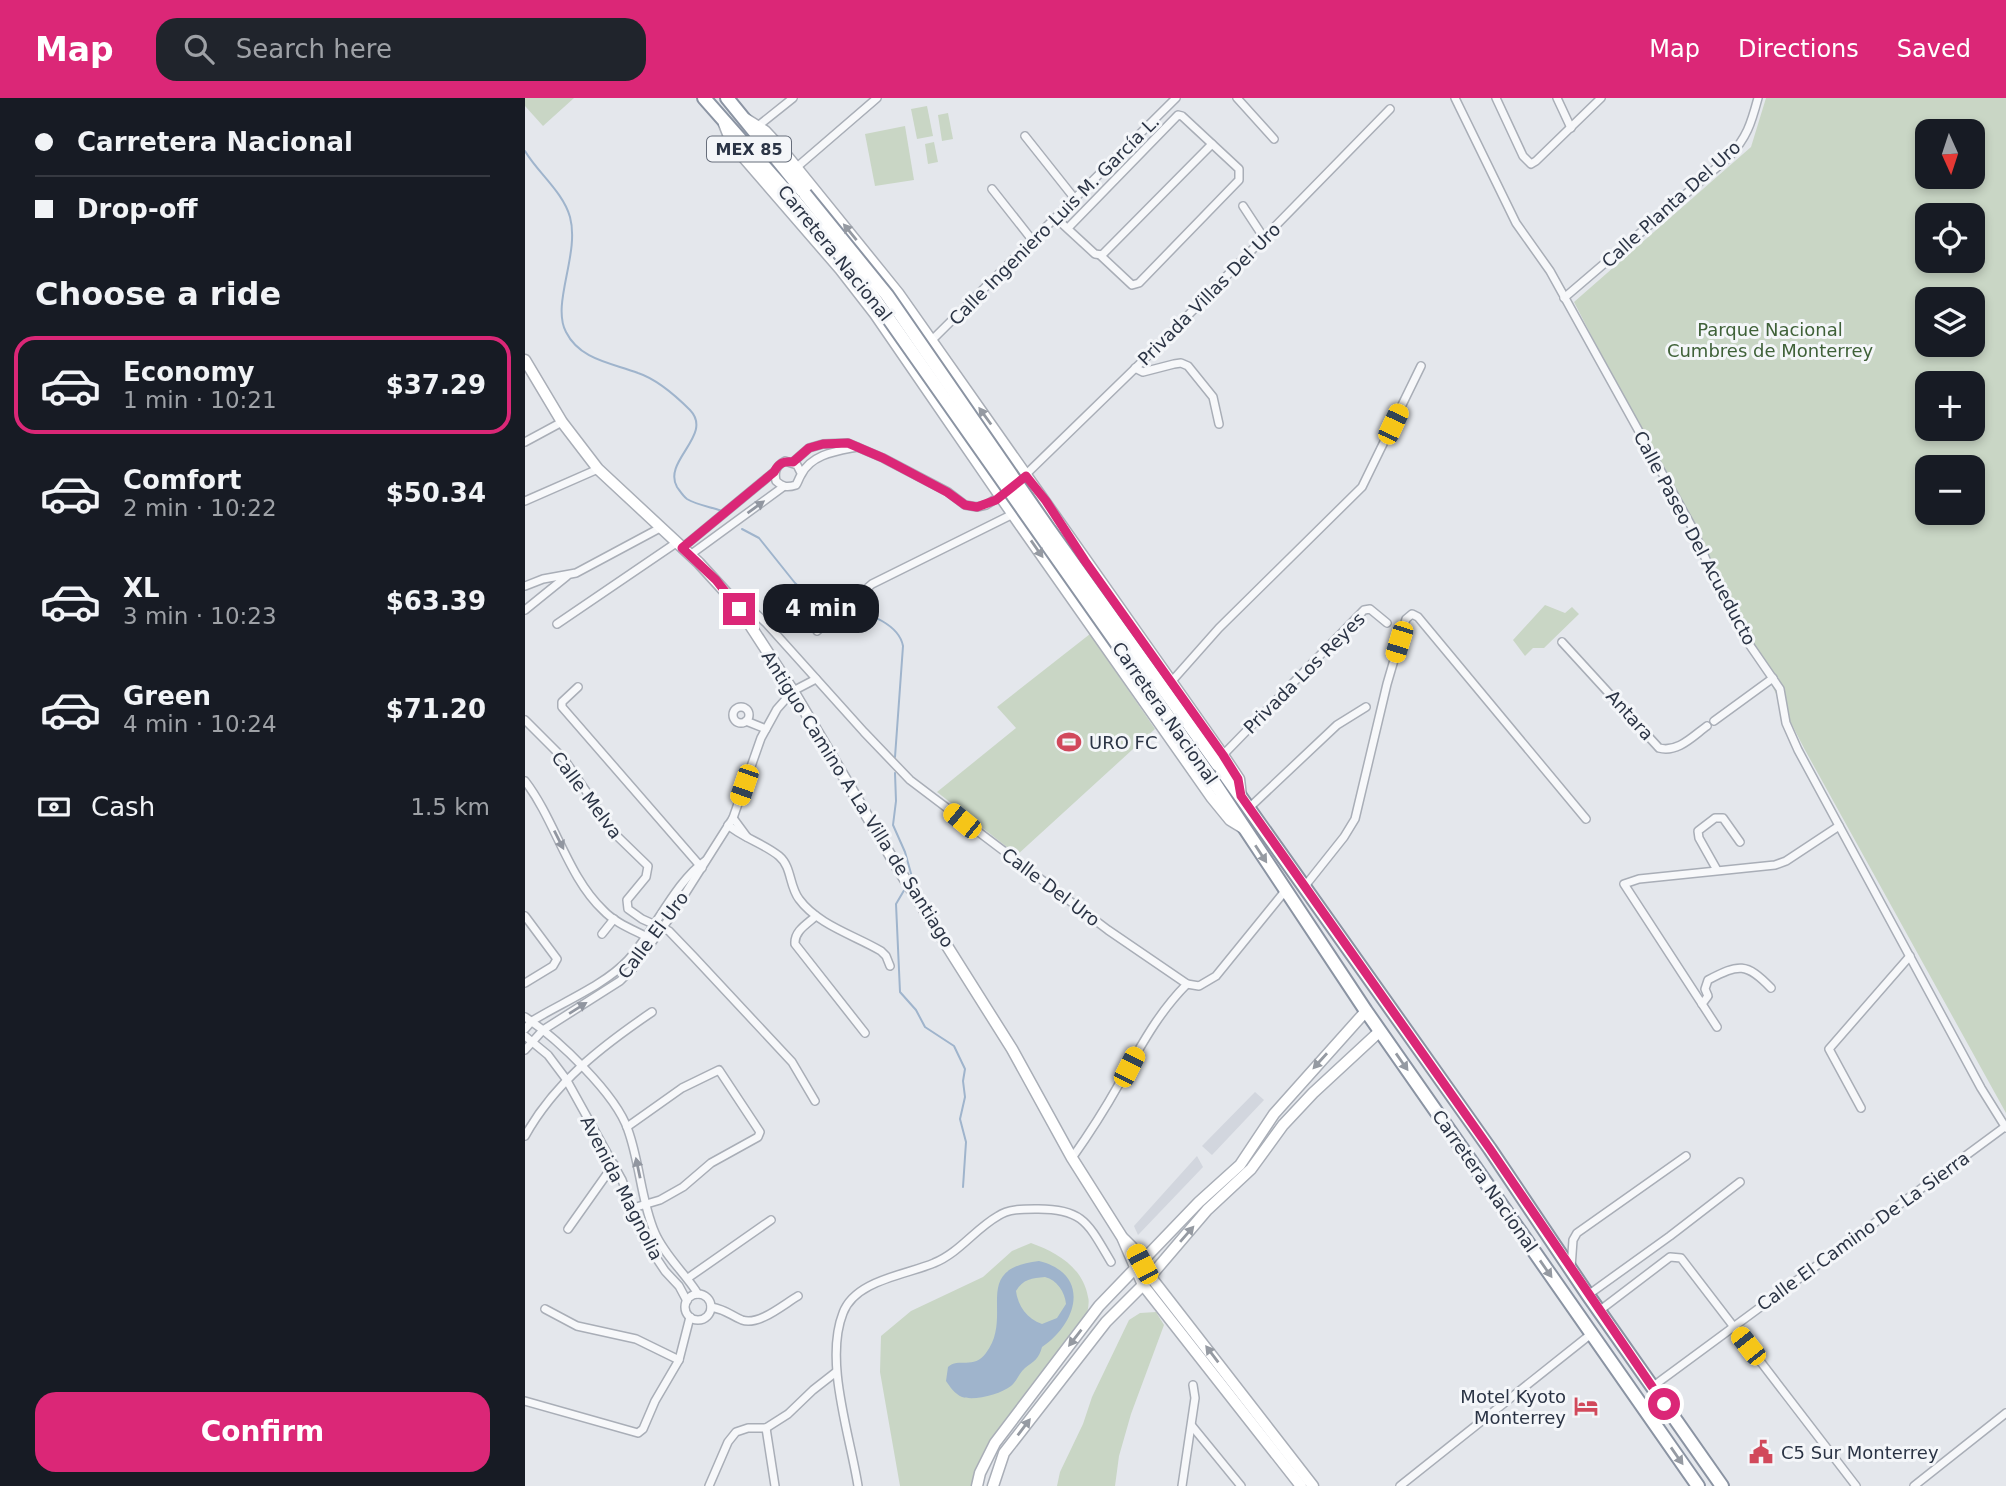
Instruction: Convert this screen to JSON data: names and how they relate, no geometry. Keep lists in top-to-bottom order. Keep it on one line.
{"streets":{"highway":["MEX 85","Carretera Nacional"],"street":["Calle Planta Del Uro","Calle Ingeniero Luis M. García L.","Privada Villas Del Uro","Calle Paseo Del Acueducto","Privada Los Reyes","Antara","Calle Melva","Antiguo Camino A La Villa de Santiago","Calle Del Uro","Calle El Uro","Avenida Magnolia","Calle El Camino De La Sierra"]},"crossings":[["MEX 85","Calle Ingeniero Luis M. García L."],["MEX 85","Carretera Nacional"],["MEX 85","Privada Villas Del Uro"],["MEX 85","Privada Los Reyes"],["Calle Planta Del Uro","Calle Paseo Del Acueducto"],["Carretera Nacional","Privada Los Reyes"],["Carretera Nacional","Calle El Camino De La Sierra"],["Calle Paseo Del Acueducto","Antara"],["Calle Paseo Del Acueducto","Calle El Camino De La Sierra"],["Antiguo Camino A La Villa de Santiago","Calle Del Uro"],["Antiguo Camino A La Villa de Santiago","Calle El Uro"],["Calle Del Uro","Calle El Uro"],["Calle El Uro","Avenida Magnolia"]],"parks":["Parque Nacional Cumbres de Monterrey"],"places":{"sports":["URO FC"],"hotel":["Motel Kyoto Monterrey"],"public building":["C5 Sur Monterrey"]},"north":"bottom","page":{"header":"Map","search":"Search here","nav":["Map","Directions","Saved"],"banner":["Carretera Nacional","Drop-off"],"map_buttons":["+","−"],"heading":"Choose a ride","list":[{"name":"Economy","note":"1 min · 10:21","value":"$37.29"},{"name":"Comfort","note":"2 min · 10:22","value":"$50.34"},{"name":"XL","note":"3 min · 10:23","value":"$63.39"},{"name":"Green","note":"4 min · 10:24","value":"$71.20"}],"bubble":"4 min","pay":["Cash","1.5 km"],"buttons":"Confirm"}}
